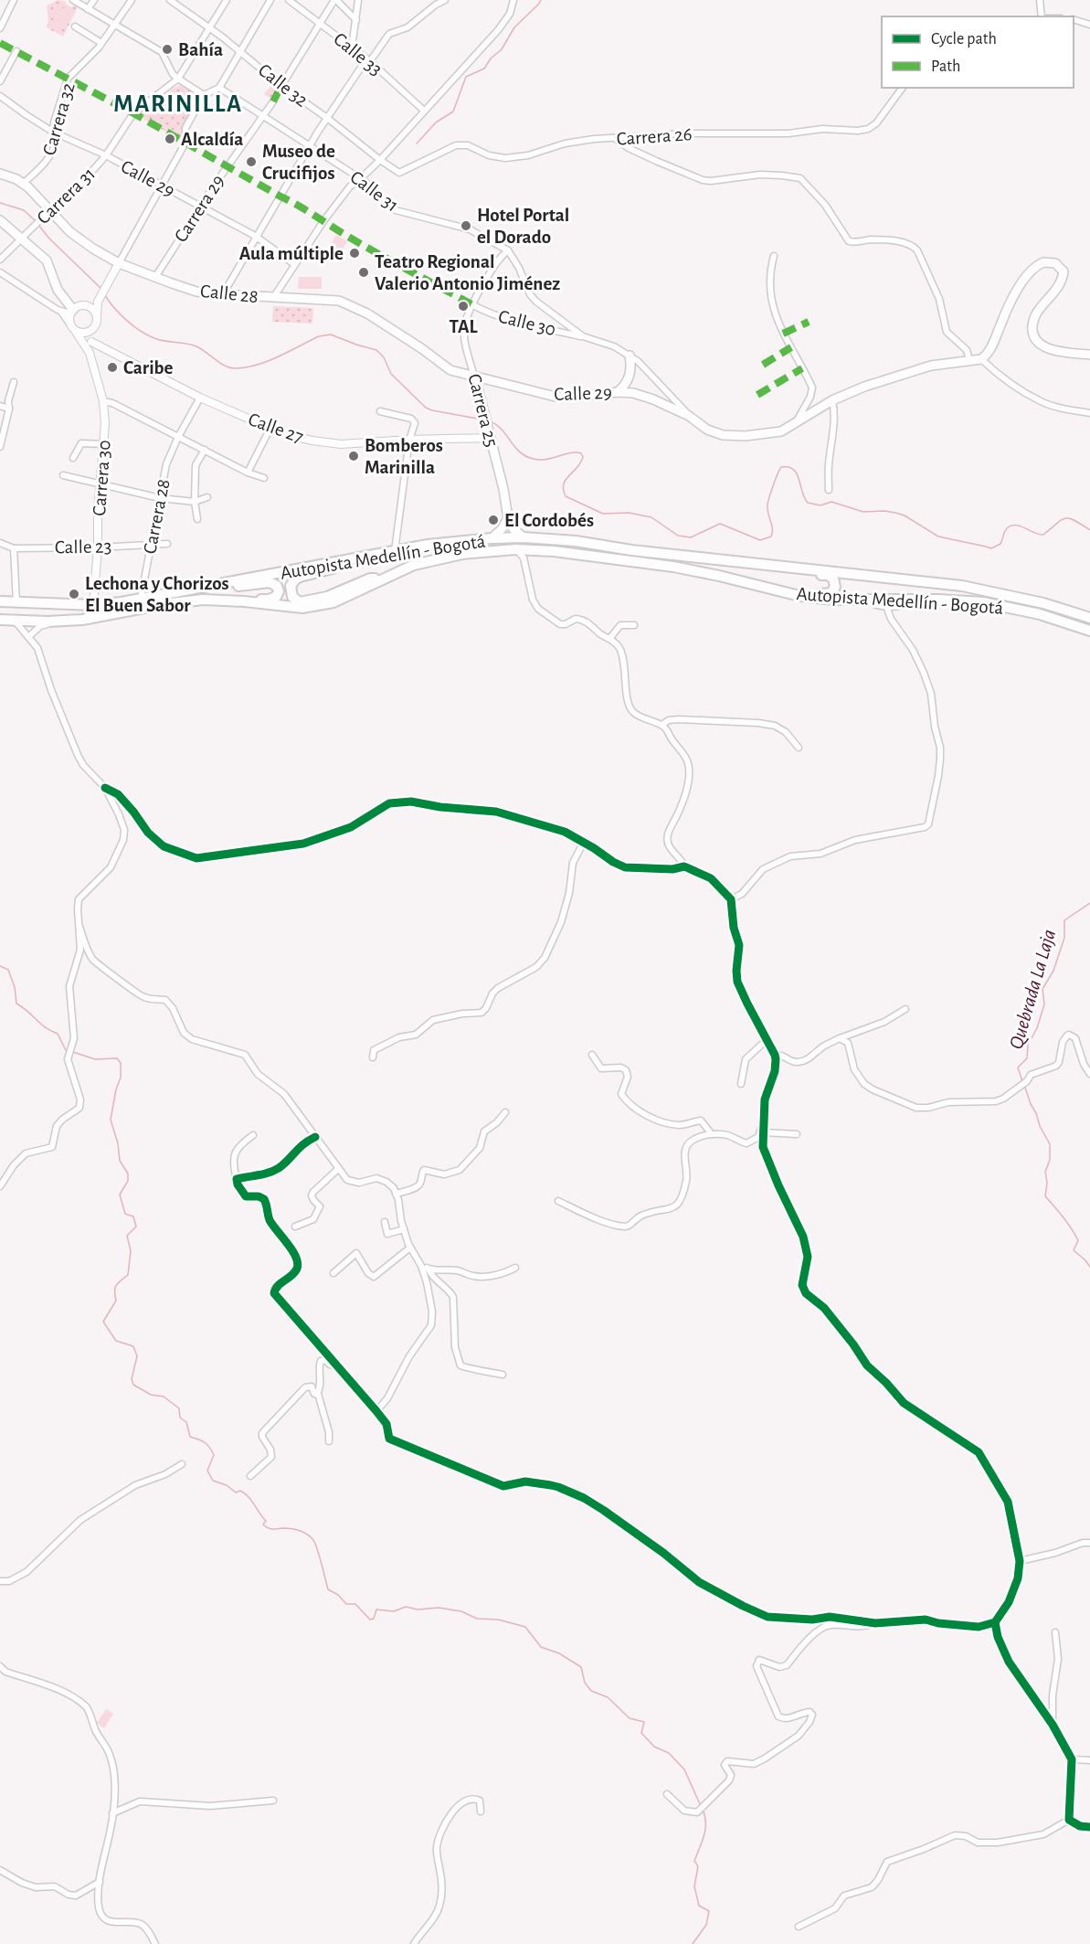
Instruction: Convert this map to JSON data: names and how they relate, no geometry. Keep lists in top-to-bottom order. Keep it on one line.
{"streets":{"highway":["Autopista Medellín - Bogotá"],"main road":["Calle 29","Calle 28","Carrera 25"],"street":["Calle 33","Calle 32","Carrera 32","Carrera 26","Calle 31","Carrera 31","Carrera 29","Calle 30","Calle 27","Carrera 30","Carrera 28","Calle 23"]},"crossings":[["Calle 32","Carrera 26"],["Calle 32","Carrera 31"],["Carrera 32","Calle 29"],["Carrera 32","Calle 28"],["Calle 29","Carrera 31"],["Calle 29","Carrera 29"],["Calle 29","Calle 28"],["Calle 29","Carrera 25"],["Calle 31","Carrera 29"],["Calle 31","Carrera 25"],["Carrera 31","Calle 28"],["Carrera 29","Calle 28"],["Calle 28","Carrera 25"],["Calle 30","Carrera 25"],["Carrera 25","Calle 27"],["Calle 27","Carrera 30"],["Calle 27","Carrera 28"],["Carrera 30","Calle 23"],["Carrera 30","Autopista Medellín - Bogotá"],["Carrera 28","Calle 23"],["Carrera 28","Autopista Medellín - Bogotá"]],"districts":["MARINILLA"],"water":["Quebrada La Laja"],"places":["Bahía","Alcaldía","Museo de Crucifijos","Hotel Portal el Dorado","Aula múltiple","Teatro Regional Valerio Antonio Jiménez","TAL","Caribe","Bomberos Marinilla","El Cordobés","Lechona y Chorizos El Buen Sabor"],"legend":["Cycle path","Path"]}
